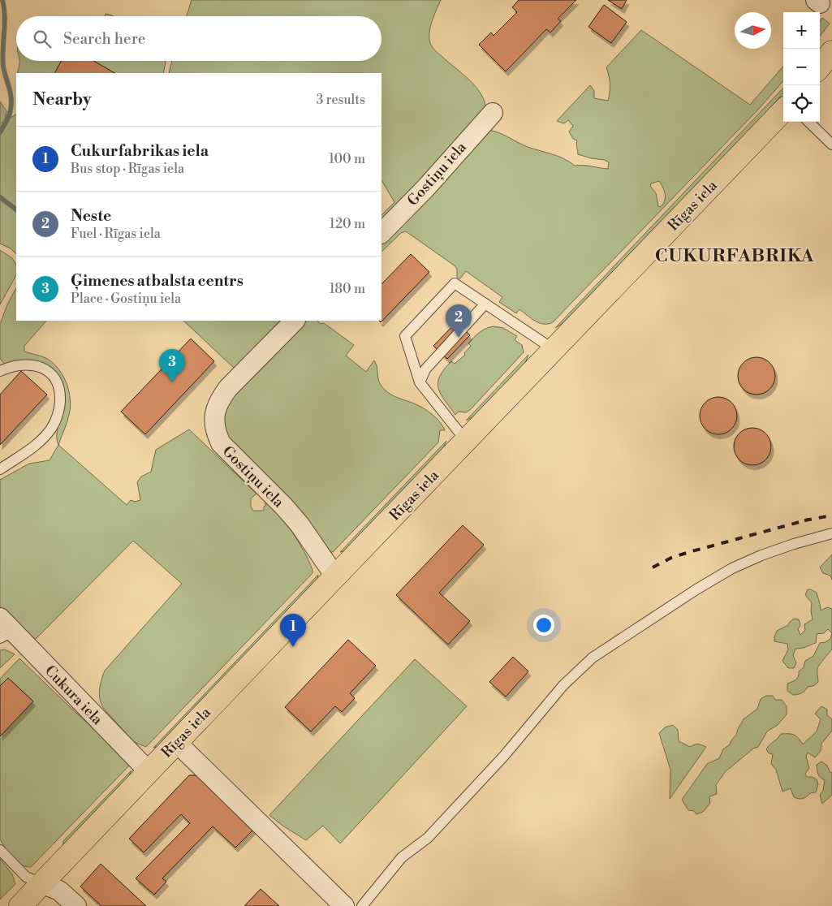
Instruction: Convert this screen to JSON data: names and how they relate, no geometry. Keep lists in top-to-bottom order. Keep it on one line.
{"streets":{"highway":["Rīgas iela"],"street":["Gostiņu iela","Cukura iela"]},"crossings":[["Gostiņu iela","Rīgas iela"],["Rīgas iela","Cukura iela"]],"districts":["CUKURFABRIKA"],"north":"right","page":{"map_buttons":["+","−"],"search":"Search here","heading":["Nearby","3 results"],"list":[{"mark":"1","name":"Cukurfabrikas iela","note":"Bus stop · Rīgas iela","value":"100 m"},{"mark":"2","name":"Neste","note":"Fuel · Rīgas iela","value":"120 m"},{"mark":"3","name":"Ģimenes atbalsta centrs","note":"Place · Gostiņu iela","value":"180 m"}],"pins":["2","3","1"]}}
